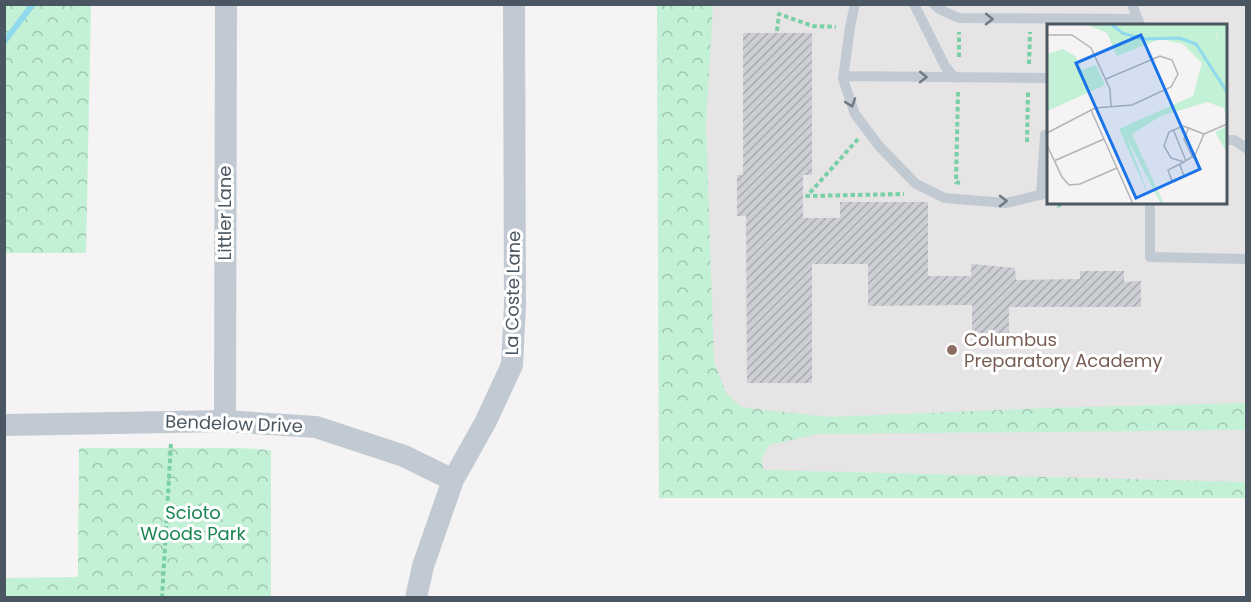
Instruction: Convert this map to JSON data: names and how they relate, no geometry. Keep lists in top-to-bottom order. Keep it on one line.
{"streets":{"street":["Littler Lane","La Coste Lane","Bendelow Drive"]},"crossings":[["Littler Lane","Bendelow Drive"],["La Coste Lane","Bendelow Drive"]],"parks":["Scioto Woods Park"],"places":["Columbus Preparatory Academy"]}
